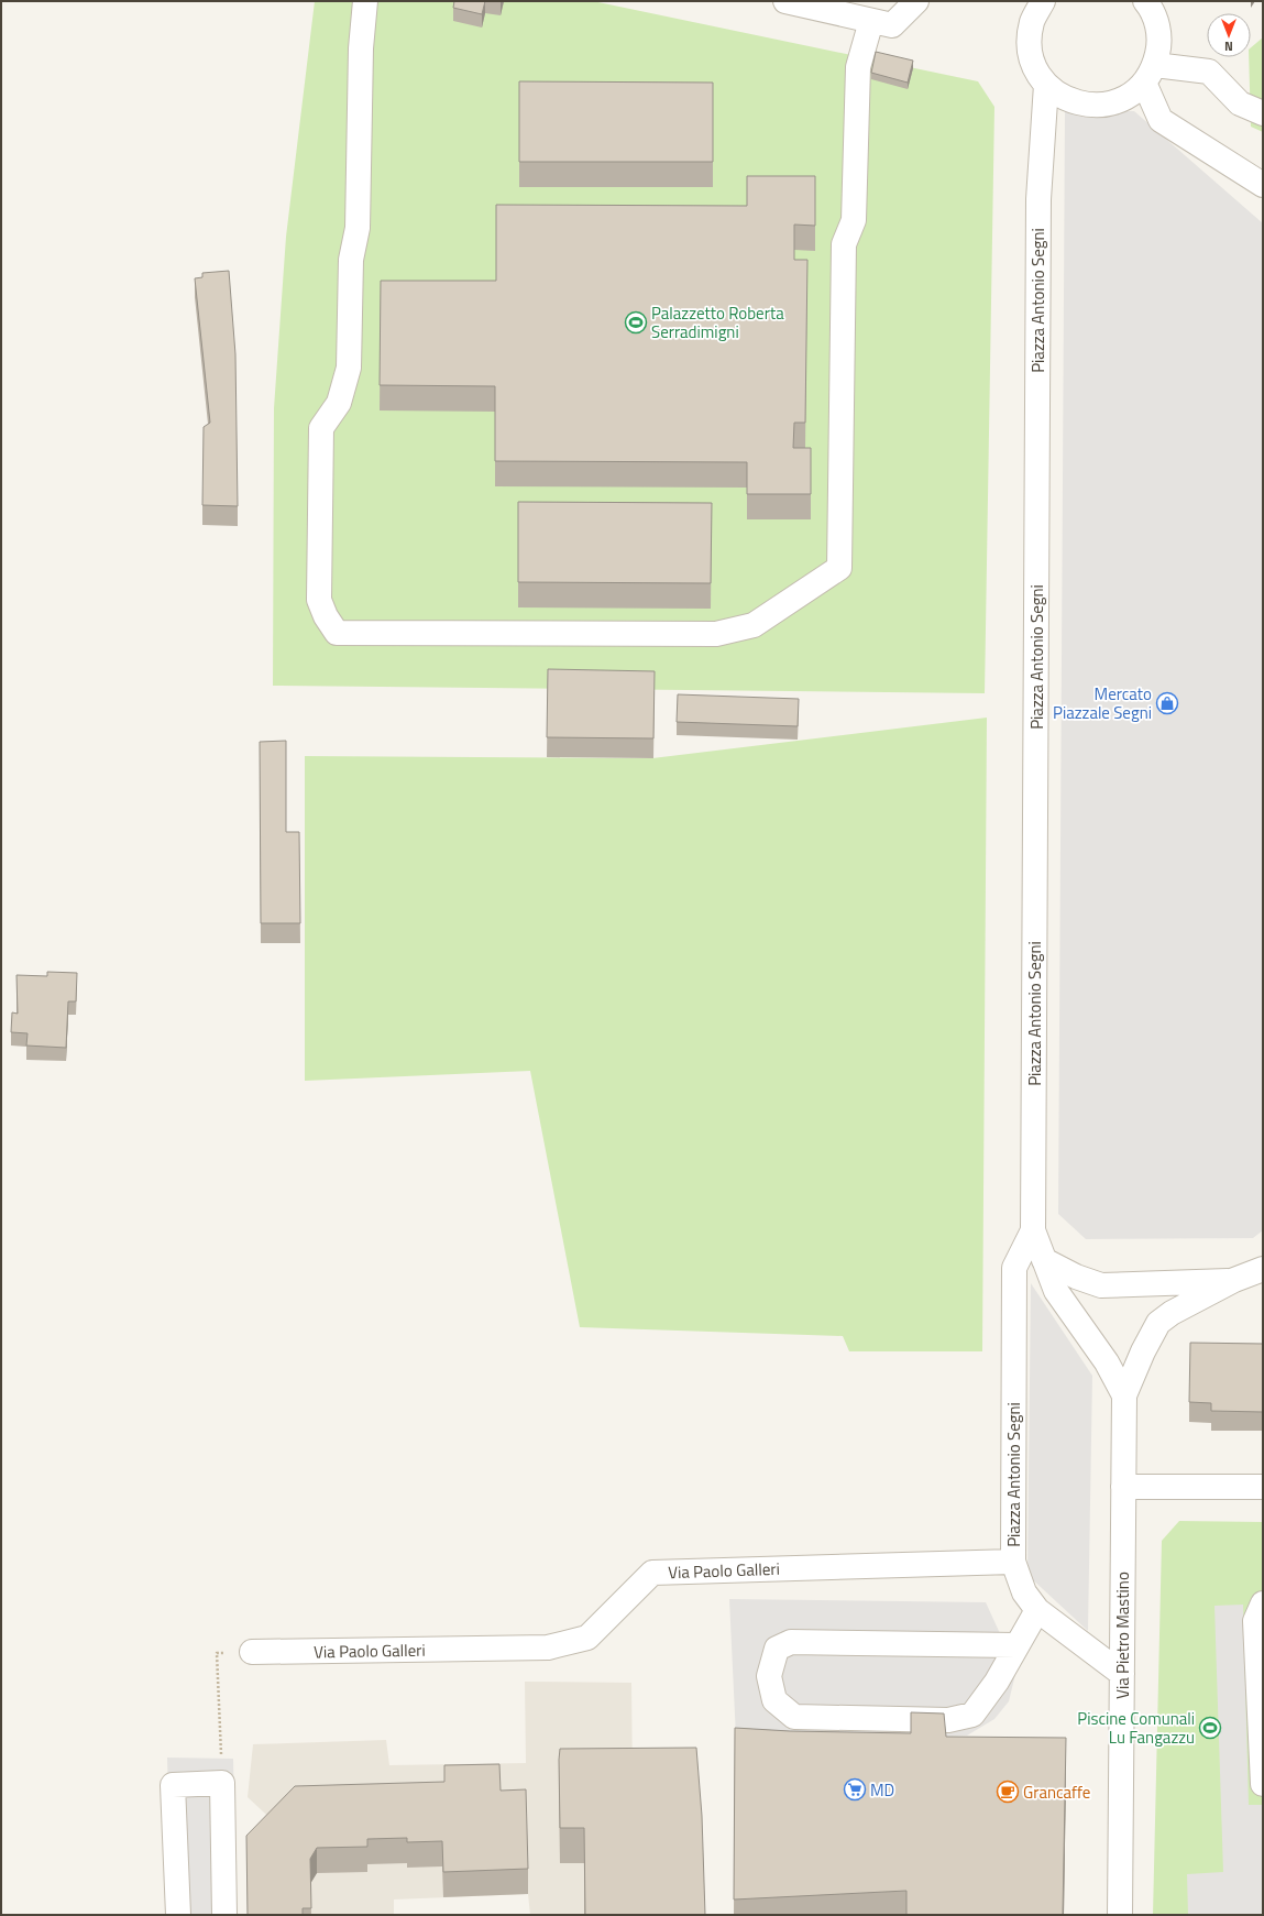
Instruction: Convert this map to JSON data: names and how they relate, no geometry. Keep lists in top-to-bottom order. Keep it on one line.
{"streets":{"street":["Piazza Antonio Segni","Via Paolo Galleri","Via Pietro Mastino"]},"crossings":[["Piazza Antonio Segni","Via Paolo Galleri"],["Piazza Antonio Segni","Via Pietro Mastino"]],"places":{"sports":["Palazzetto Roberta Serradimigni","Piscine Comunali Lu Fangazzu"],"shop":["Mercato Piazzale Segni"],"supermarket":["MD"],"cafe":["Grancaffe"]},"north":"bottom"}
